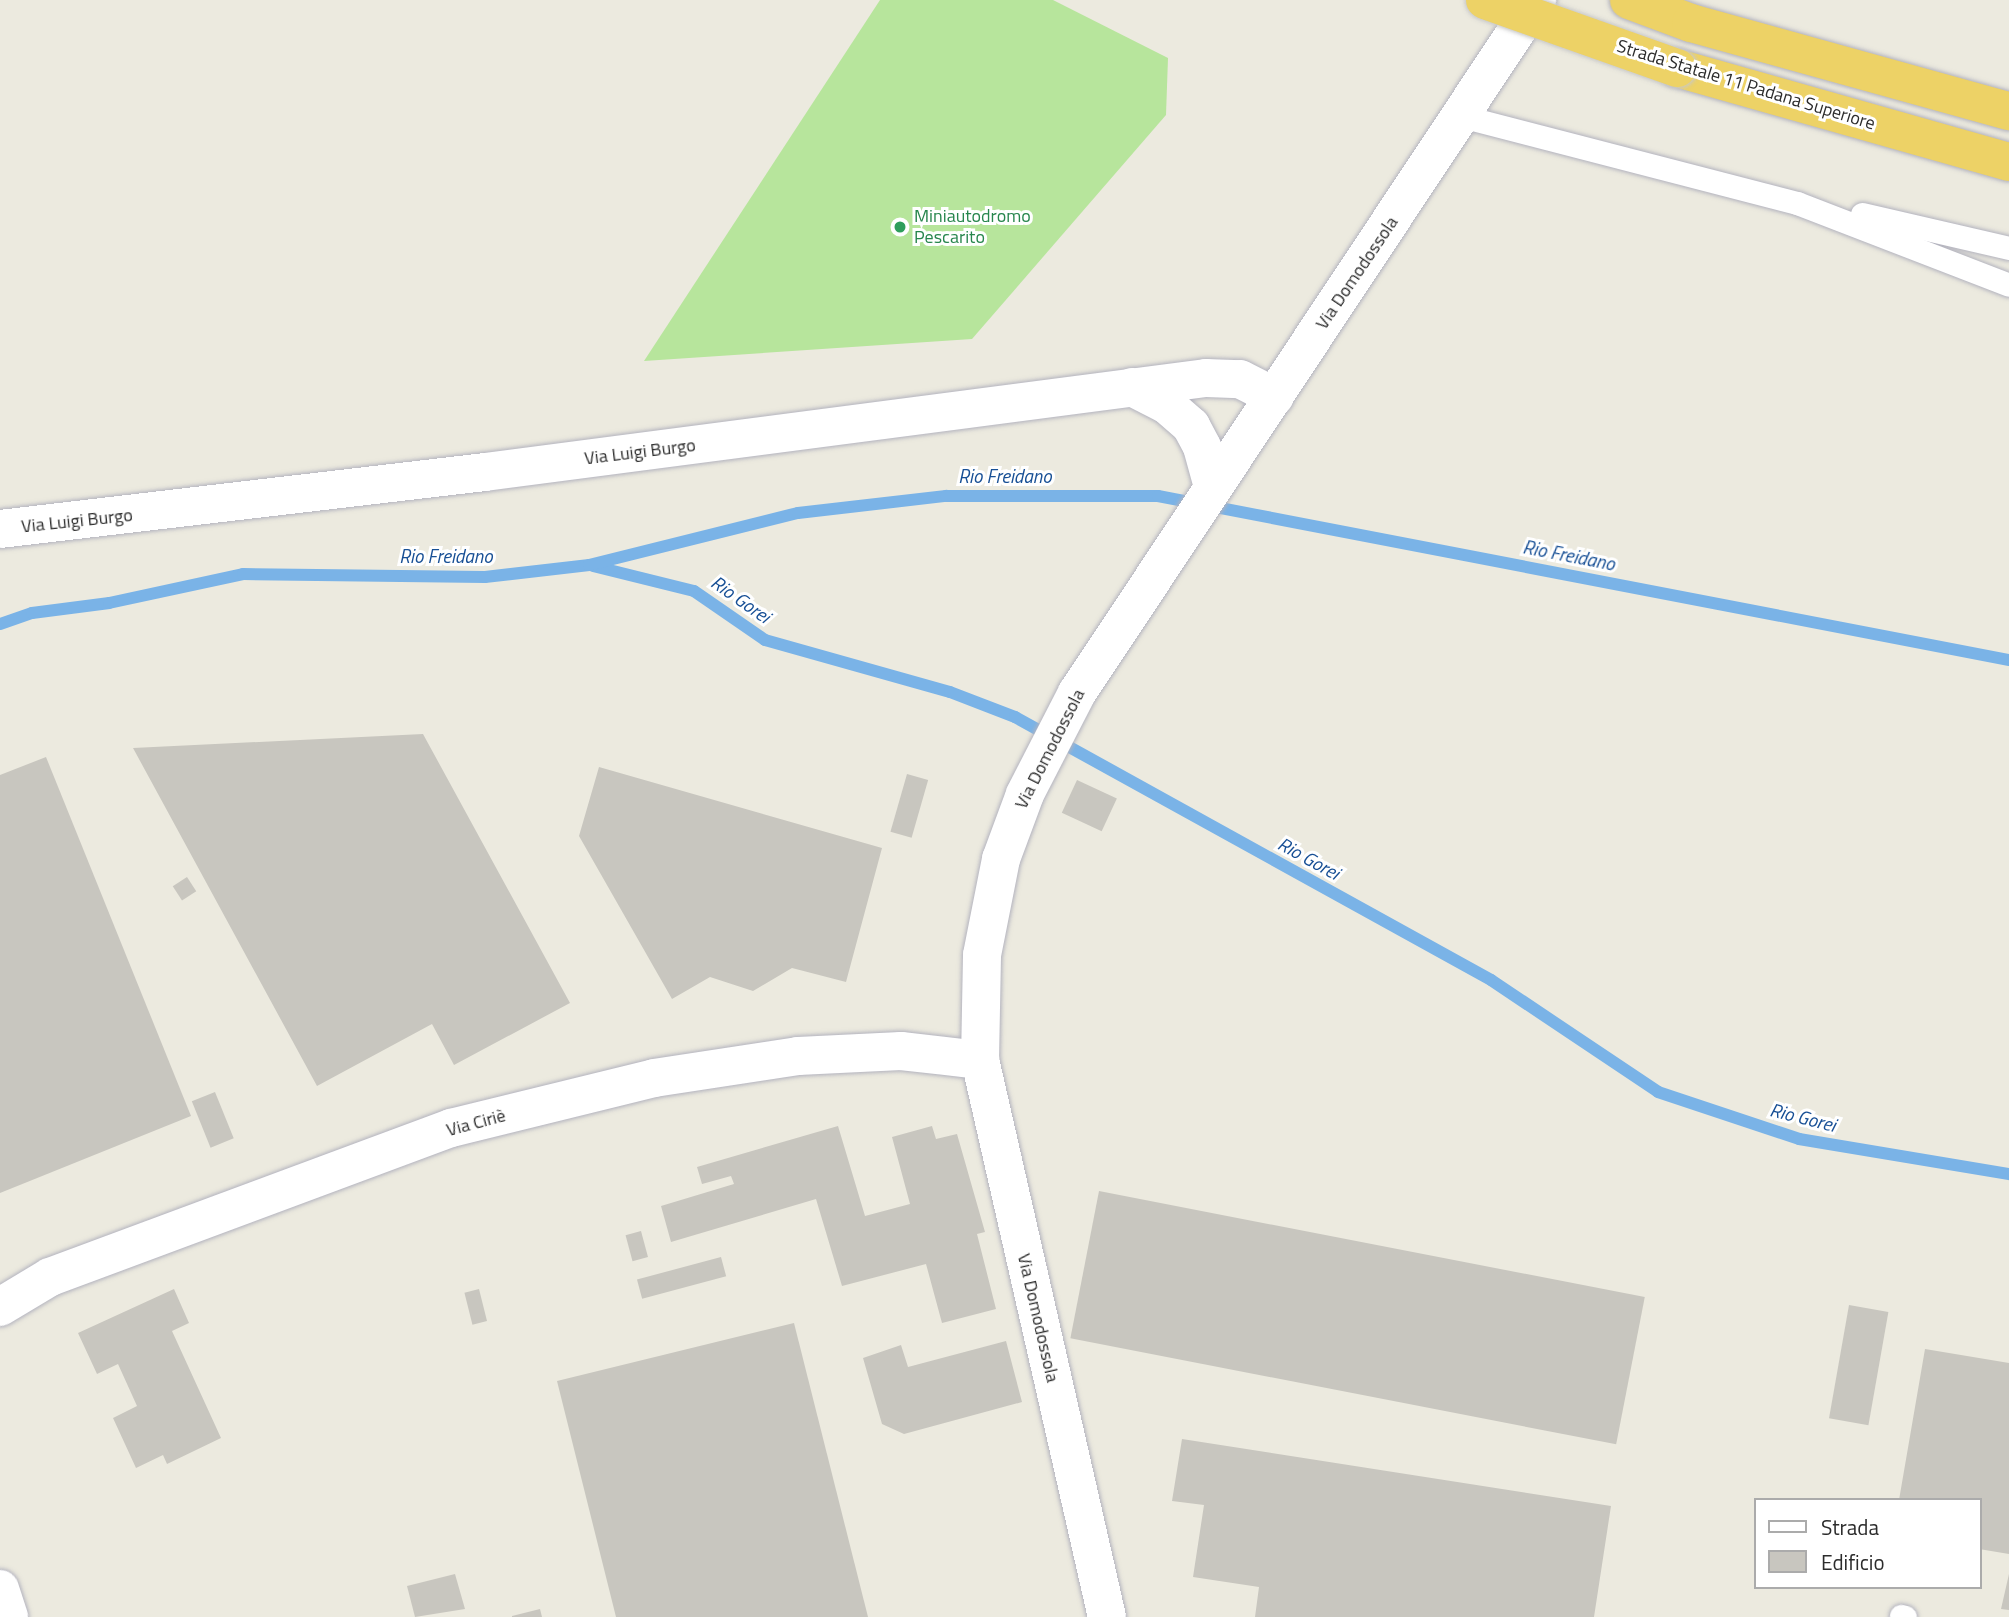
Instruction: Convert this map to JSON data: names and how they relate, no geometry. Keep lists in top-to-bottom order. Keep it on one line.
{"streets":{"highway":["Strada Statale 11 Padana Superiore"],"street":["Via Domodossola","Via Luigi Burgo","Via Ciriè"]},"crossings":[["Via Domodossola","Via Luigi Burgo"],["Via Domodossola","Via Ciriè"]],"water":["Rio Freidano","Rio Gorei"],"places":["Miniautodromo Pescarito"],"legend":["Strada","Edificio"]}
